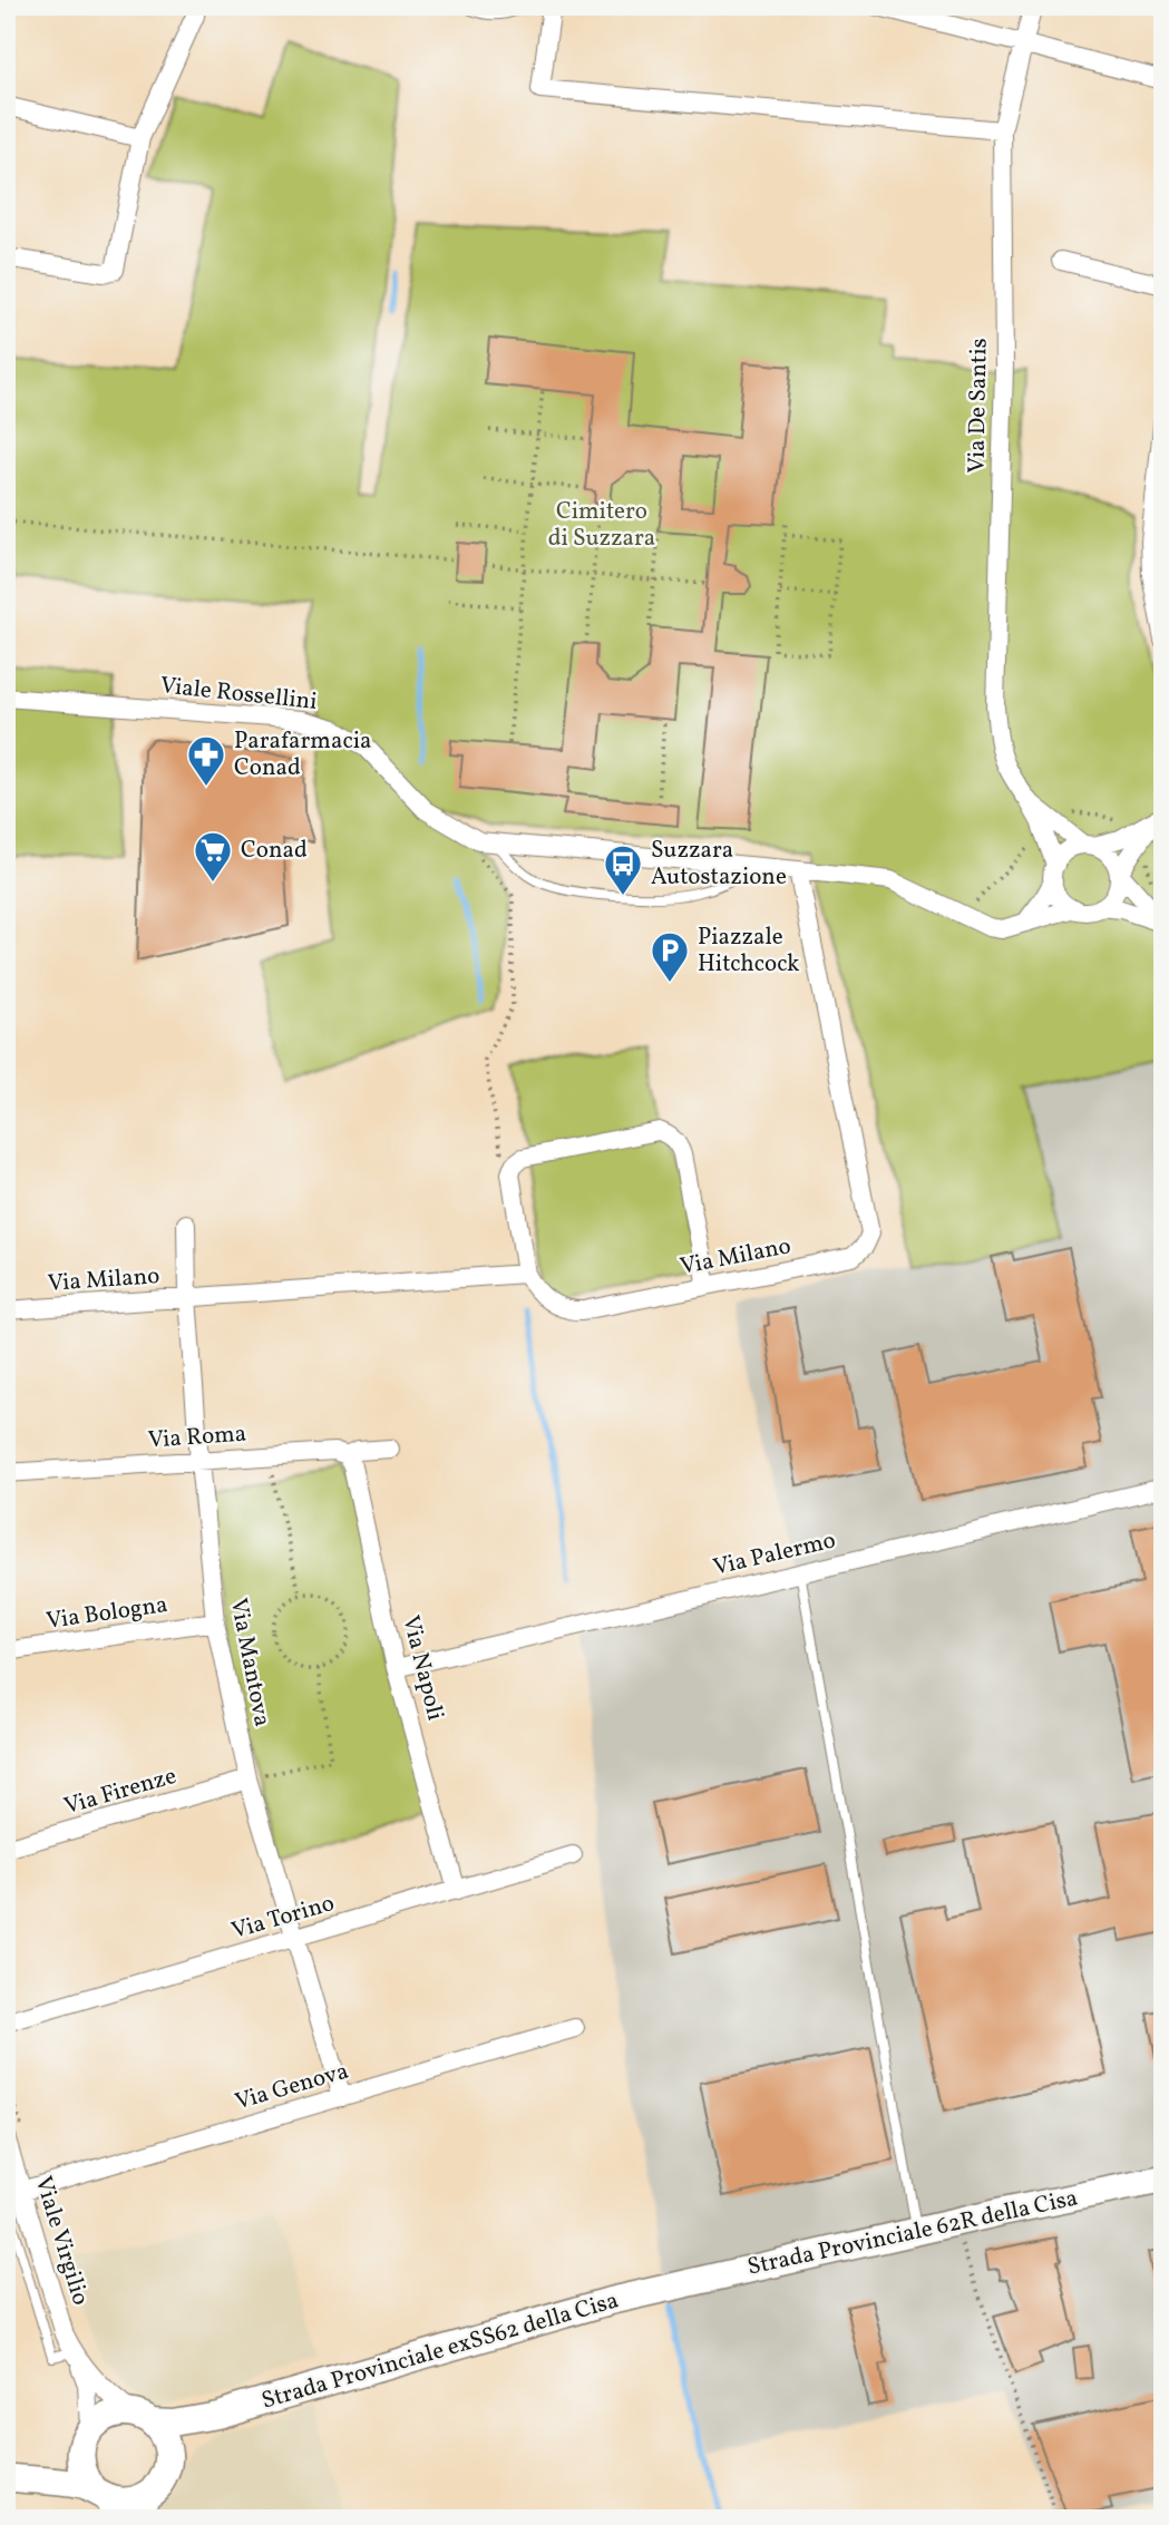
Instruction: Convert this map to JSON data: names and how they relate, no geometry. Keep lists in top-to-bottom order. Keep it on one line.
{"streets":{"main road":["Strada Provinciale 62R della Cisa","Strada Provinciale exSS62 della Cisa"],"street":["Via De Santis","Viale Rossellini","Via Milano","Via Roma","Via Palermo","Via Bologna","Via Mantova","Via Napoli","Via Firenze","Via Torino","Via Genova","Viale Virgilio"]},"crossings":[["Viale Rossellini","Via Milano"],["Via Milano","Via Mantova"],["Via Roma","Via Mantova"],["Via Roma","Via Napoli"],["Via Palermo","Via Napoli"],["Via Bologna","Via Mantova"],["Via Mantova","Via Firenze"],["Via Mantova","Via Torino"],["Via Mantova","Via Genova"],["Via Napoli","Via Torino"],["Via Genova","Viale Virgilio"],["Strada Provinciale 62R della Cisa","Strada Provinciale exSS62 della Cisa"],["Viale Virgilio","Strada Provinciale exSS62 della Cisa"]],"parks":["Cimitero di Suzzara"],"places":{"pharmacy":["Parafarmacia Conad"],"supermarket":["Conad"],"bus stop":["Suzzara Autostazione"],"parking":["Piazzale Hitchcock"]}}
